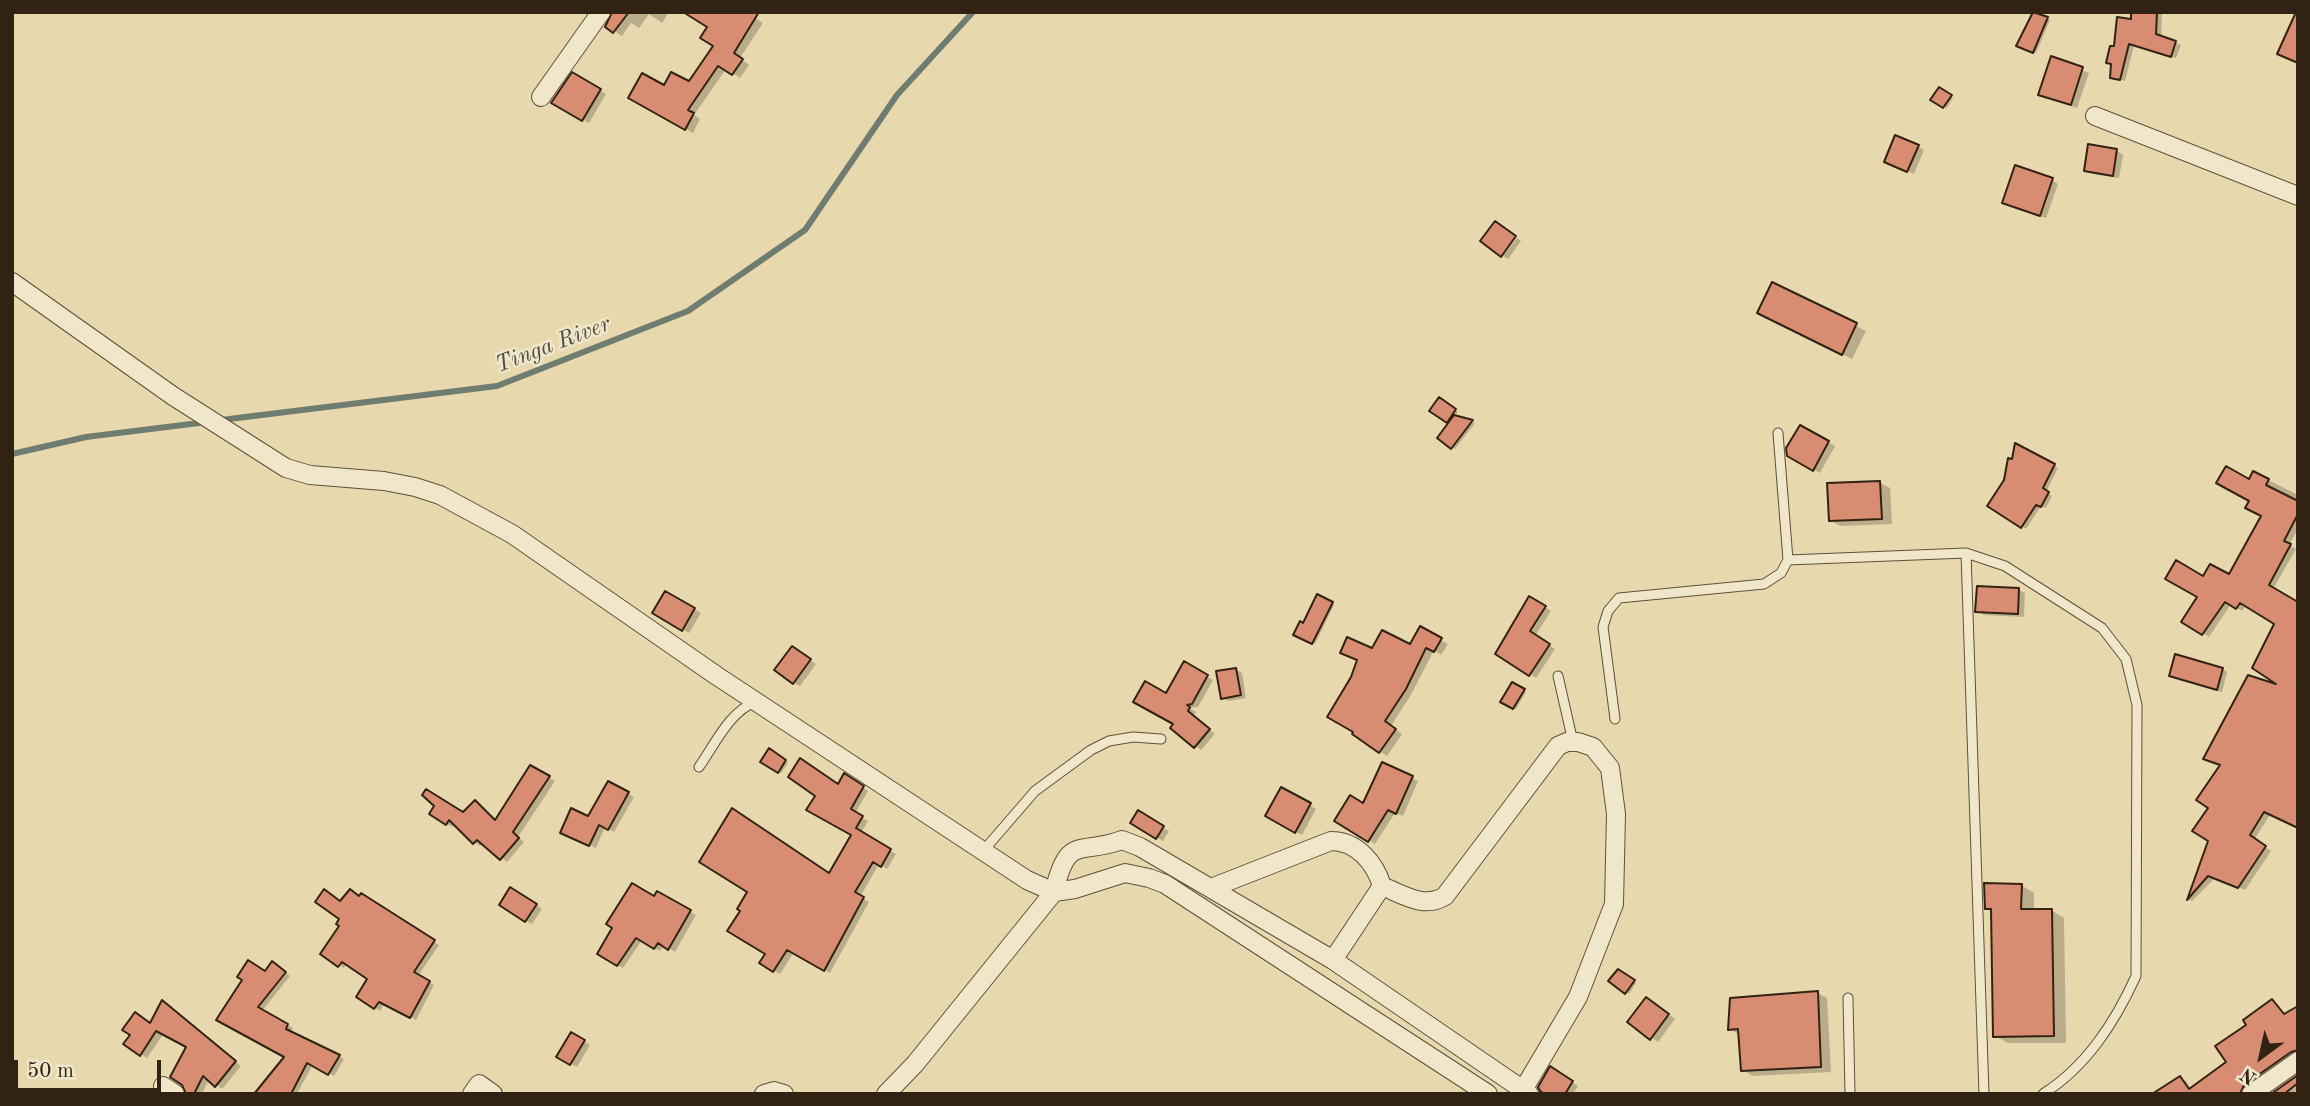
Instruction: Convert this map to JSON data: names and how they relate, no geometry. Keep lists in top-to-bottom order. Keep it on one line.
{"water":["Tinga River"],"scale_bar":"50 m","north":"bottom left"}
